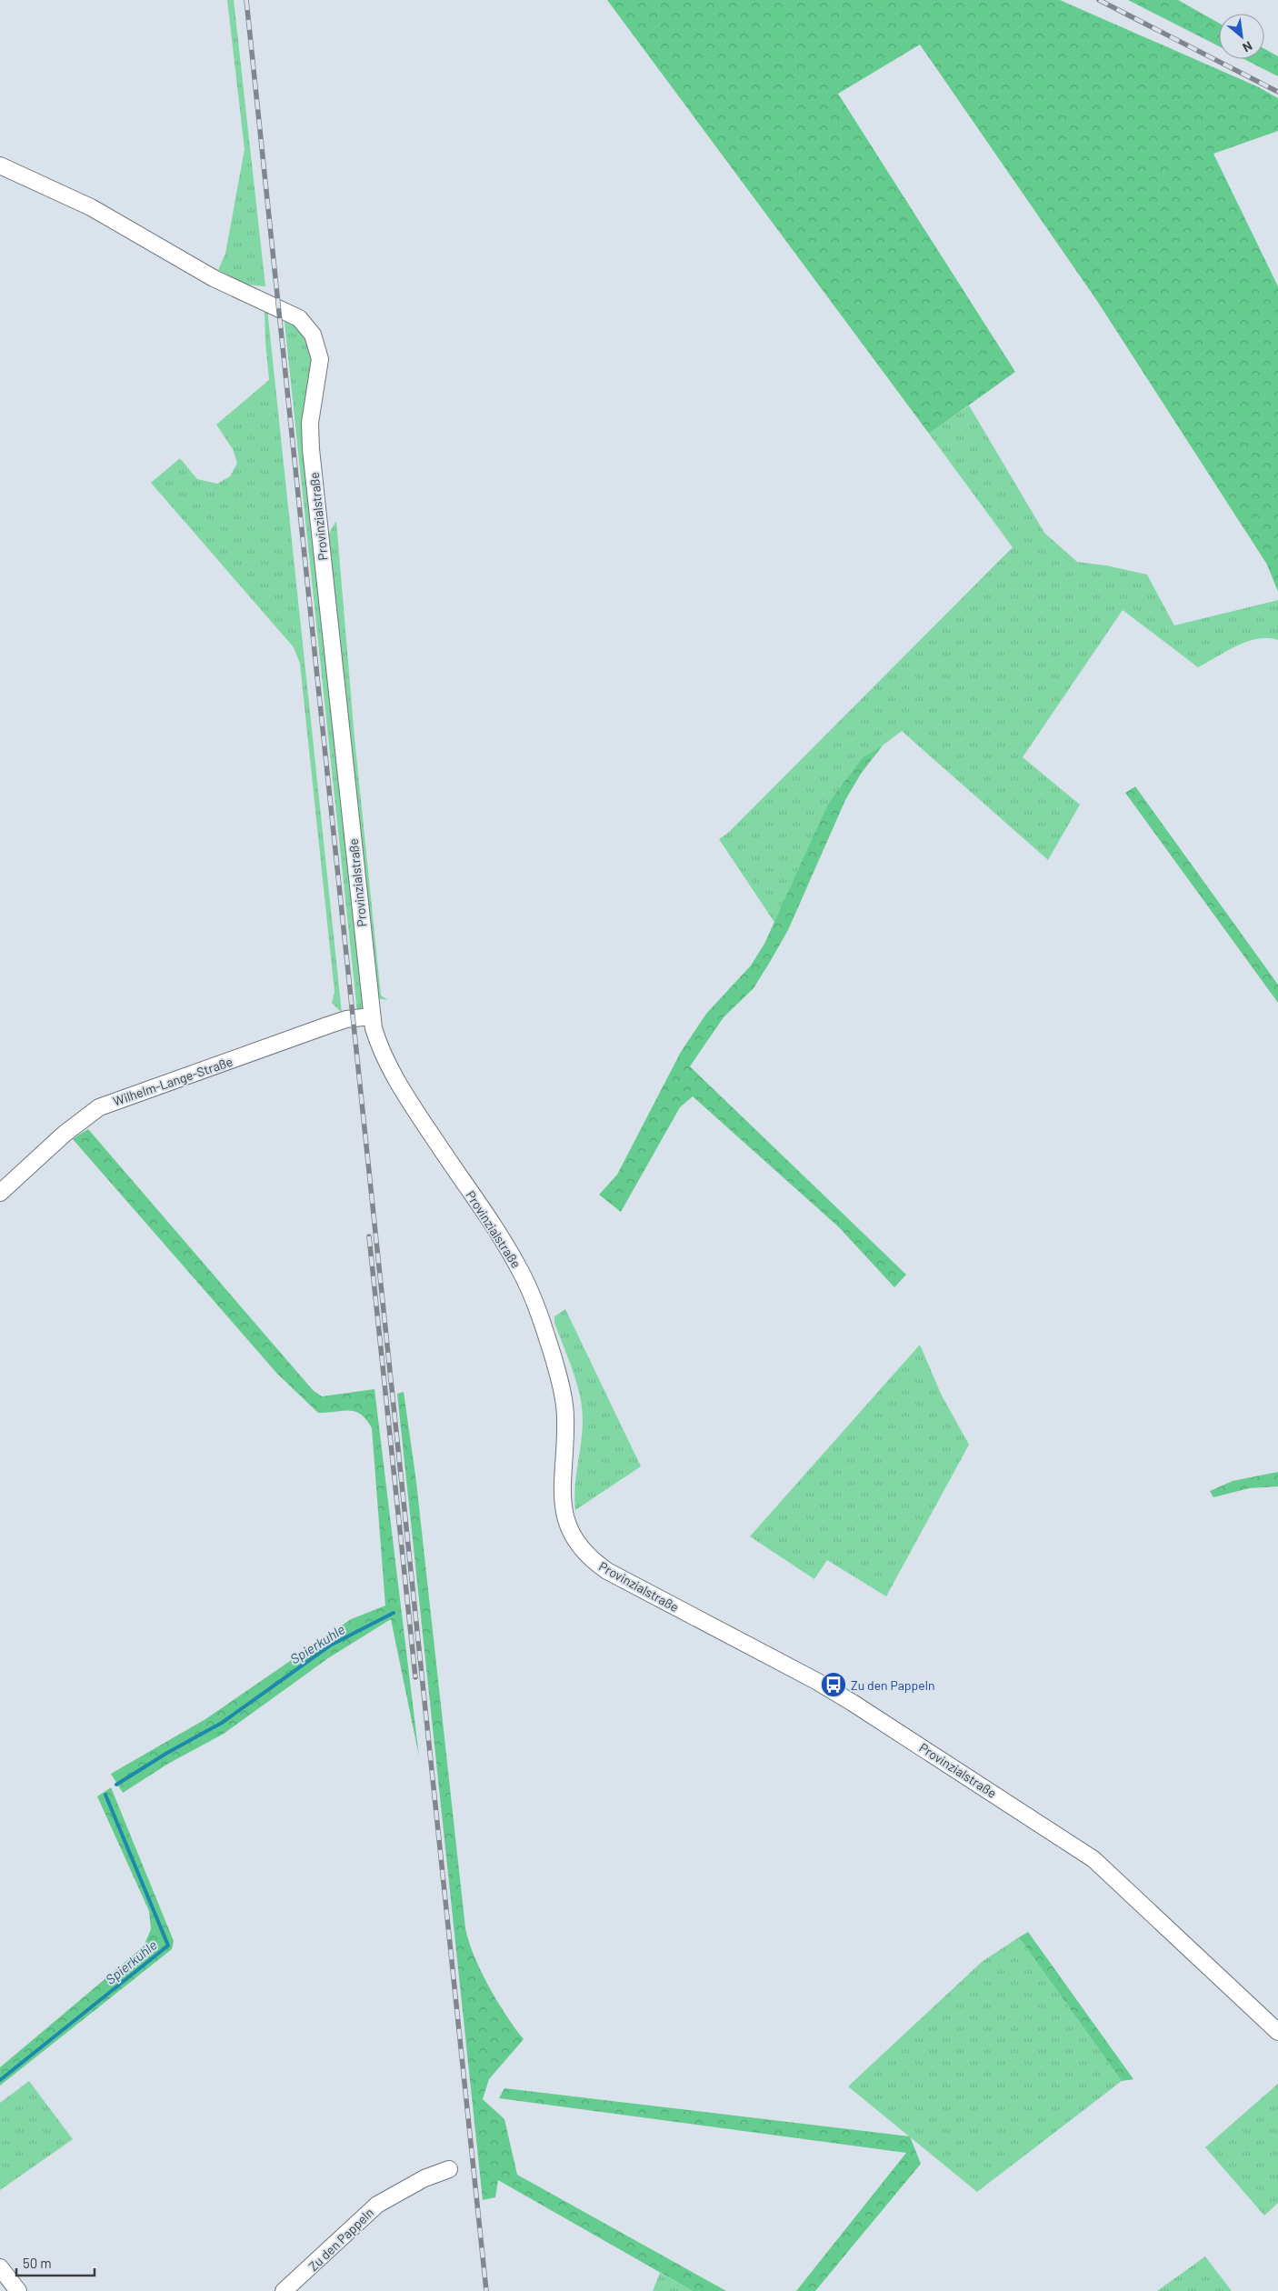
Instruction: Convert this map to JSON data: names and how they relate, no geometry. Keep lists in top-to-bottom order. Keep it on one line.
{"streets":{"street":["Provinzialstraße","Wilhelm-Lange-Straße","Zu den Pappeln"]},"crossings":[["Provinzialstraße","Wilhelm-Lange-Straße"]],"water":["Spierkuhle"],"places":{"bus stop":["Zu den Pappeln"]},"scale_bar":"50 m","north":"bottom right"}
